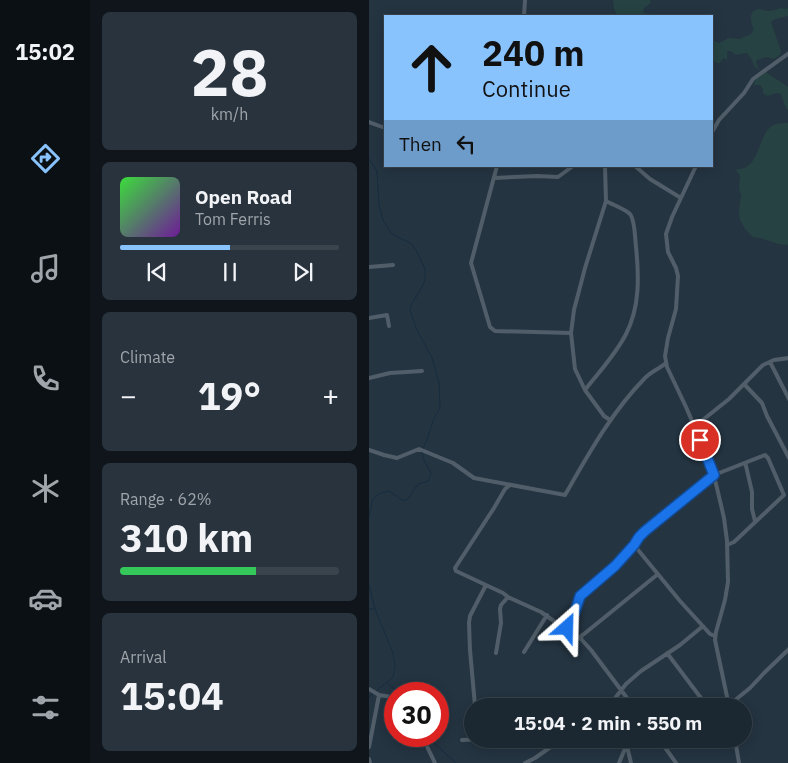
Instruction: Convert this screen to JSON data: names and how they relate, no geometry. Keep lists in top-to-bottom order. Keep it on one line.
{"page":{"tabs":"15:02","tile":[["28","km/h"],"Climate",["Range · 62%","310 km"],["Arrival","15:04"]],"turn":["240 m","Continue"],"then":"Then","song":["Open Road","Tom Ferris"],"heat":["−","19°","+"],"limit":"30","trip":"15:04 · 2 min · 550 m"}}
